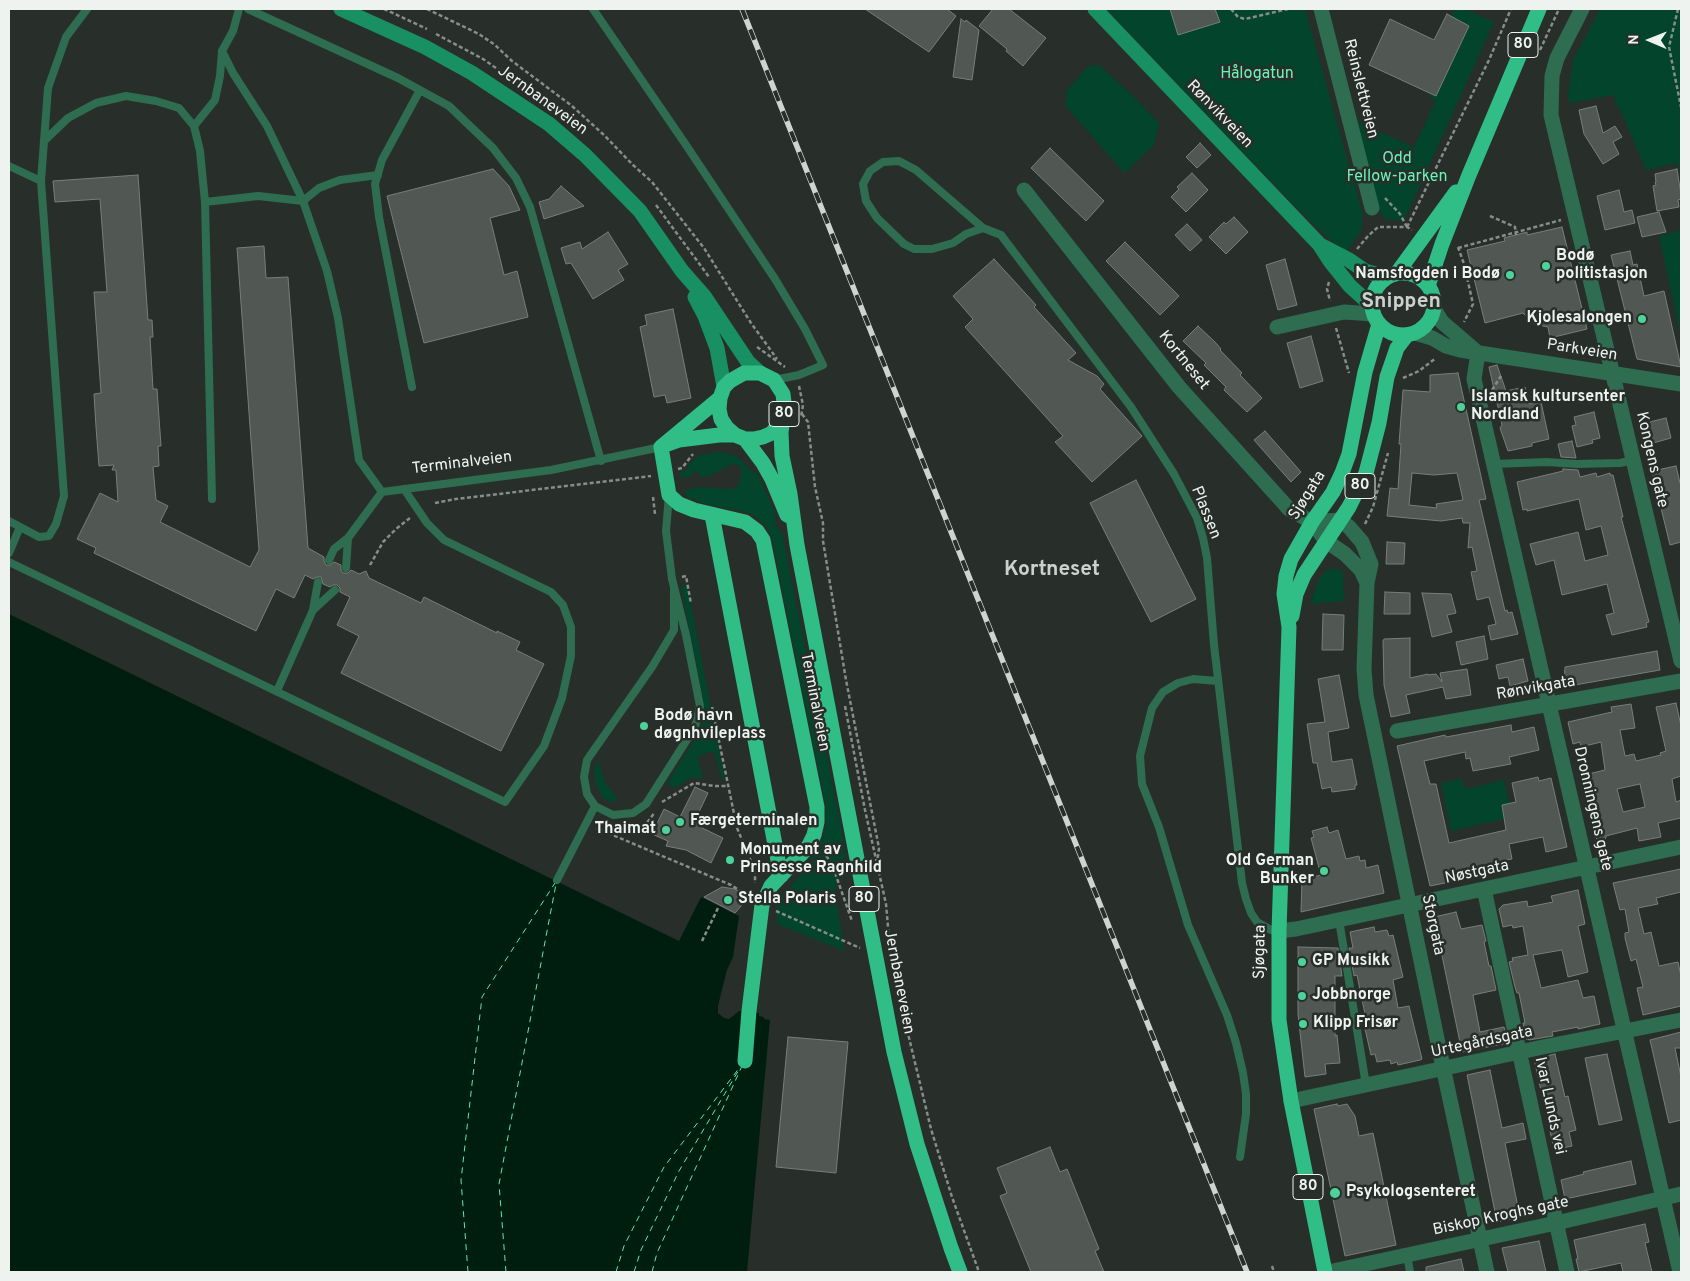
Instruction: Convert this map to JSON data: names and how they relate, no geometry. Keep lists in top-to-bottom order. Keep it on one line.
{"streets":{"highway":["80","Jernbaneveien","Terminalveien","Sjøgata"],"street":["Reinslettveien","Rønvikveien","Parkveien","Kortneset","Kongens gate","Rønvikgata","Dronningens gate","Nøstgata","Storgata","Urtegårdsgata","Ivar Lunds vei","Biskop Kroghs gate"],"lane":["Plassen"]},"crossings":[["80","Jernbaneveien"],["80","Rønvikveien"],["80","Parkveien"],["80","Terminalveien"],["80","Sjøgata"],["Jernbaneveien","Terminalveien"],["Rønvikveien","Parkveien"],["Rønvikveien","Sjøgata"],["Parkveien","Kongens gate"],["Parkveien","Sjøgata"],["Parkveien","Dronningens gate"],["Kortneset","Sjøgata"],["Kortneset","Storgata"],["Sjøgata","Plassen"],["Sjøgata","Nøstgata"],["Sjøgata","Storgata"],["Sjøgata","Urtegårdsgata"],["Sjøgata","Biskop Kroghs gate"],["Plassen","Nøstgata"],["Rønvikgata","Dronningens gate"],["Dronningens gate","Nøstgata"],["Dronningens gate","Urtegårdsgata"],["Dronningens gate","Biskop Kroghs gate"],["Nøstgata","Storgata"],["Nøstgata","Ivar Lunds vei"],["Storgata","Urtegårdsgata"],["Storgata","Biskop Kroghs gate"],["Urtegårdsgata","Ivar Lunds vei"],["Ivar Lunds vei","Biskop Kroghs gate"]],"districts":["Snippen","Kortneset"],"parks":["Hålogatun","Odd Fellow-parken"],"places":["Bodø politistasjon","Namsfogden i Bodø","Kjolesalongen","Islamsk kultursenter Nordland","Bodø havn døgnhvileplass","Færgeterminalen","Thaimat","Monument av Prinsesse Ragnhild","Old German Bunker","Stella Polaris","GP Musikk","Jobbnorge","Klipp Frisør","Psykologsenteret"],"north":"left"}
